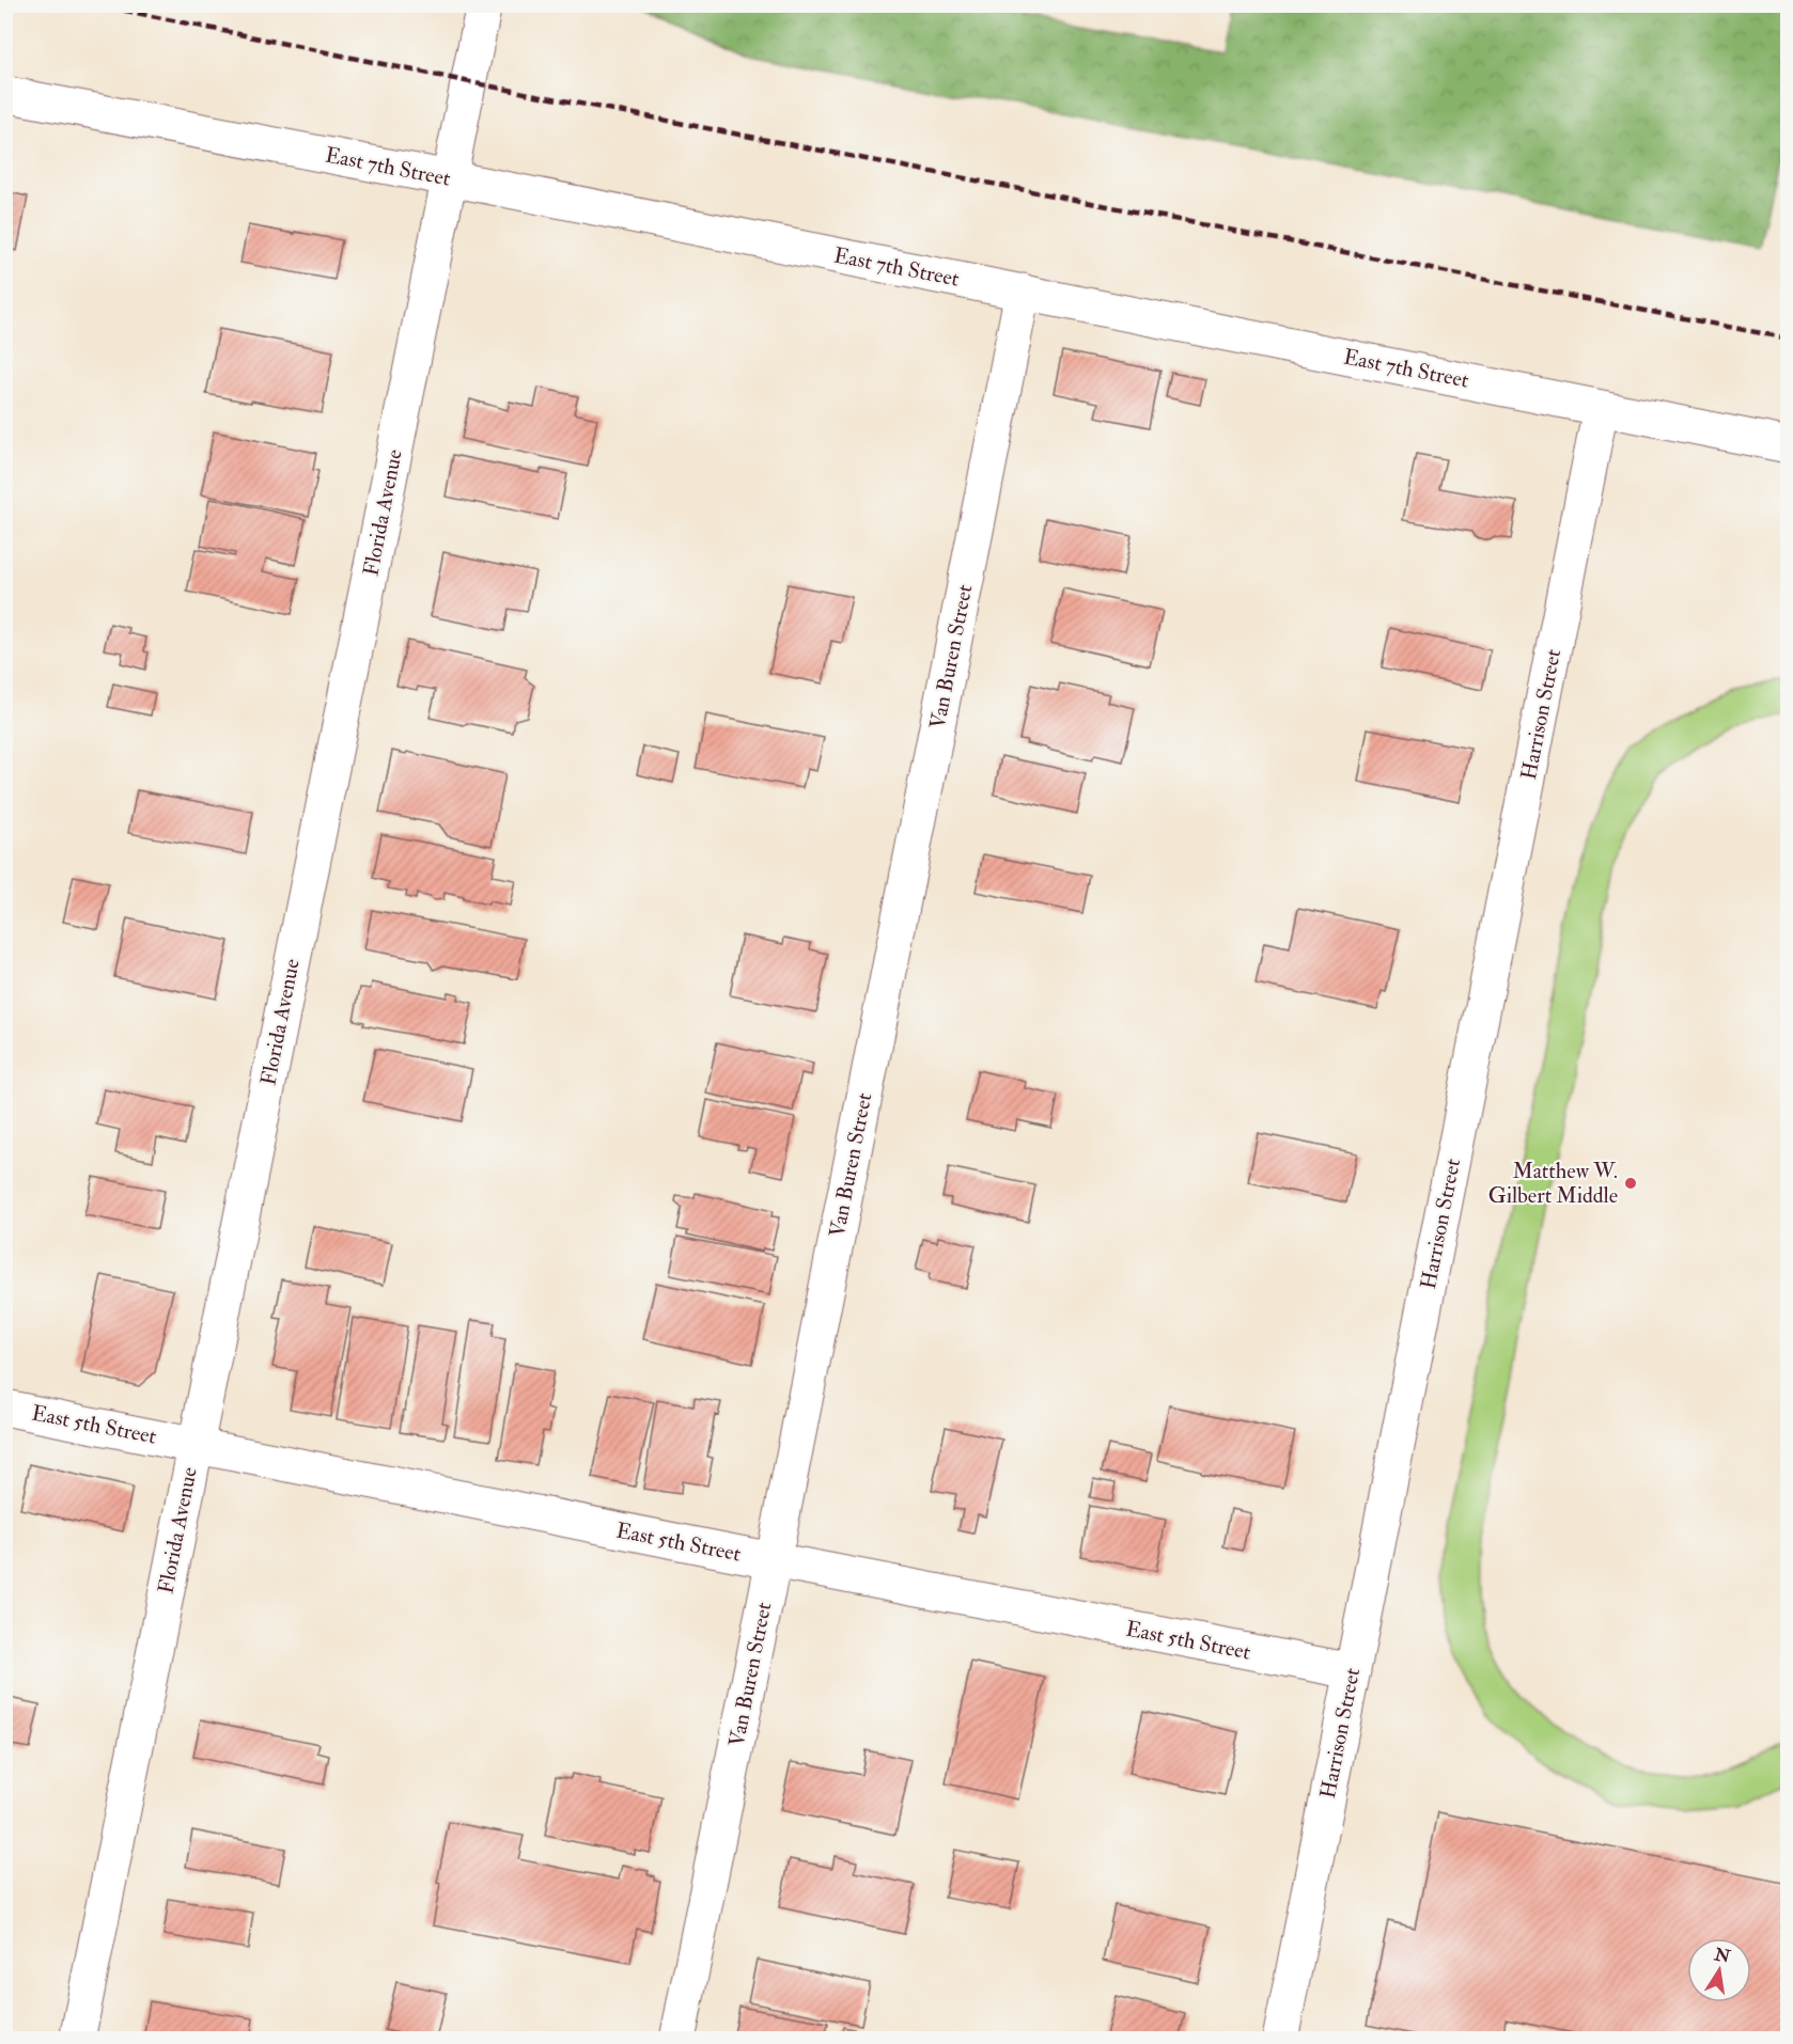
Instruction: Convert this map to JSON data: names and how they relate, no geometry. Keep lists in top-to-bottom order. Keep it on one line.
{"streets":{"street":["East 7th Street","Florida Avenue","Van Buren Street","Harrison Street","East 5th Street"]},"crossings":[["East 7th Street","Florida Avenue"],["East 7th Street","Van Buren Street"],["East 7th Street","Harrison Street"],["Florida Avenue","East 5th Street"],["Van Buren Street","East 5th Street"],["Harrison Street","East 5th Street"]],"places":["Matthew W. Gilbert Middle"],"north":"top"}
